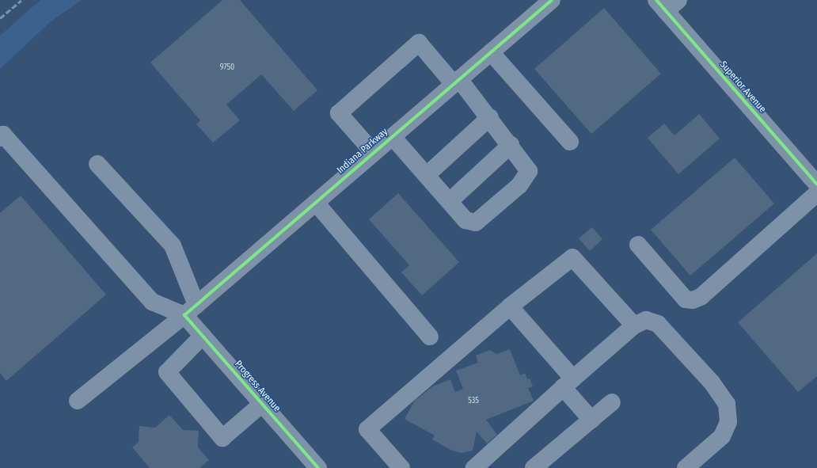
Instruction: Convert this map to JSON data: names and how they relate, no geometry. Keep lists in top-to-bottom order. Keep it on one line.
{"streets":{"street":["Superior Avenue","Indiana Parkway","Progress Avenue"]},"crossings":[["Indiana Parkway","Progress Avenue"]],"house_numbers":["9750","535"]}
